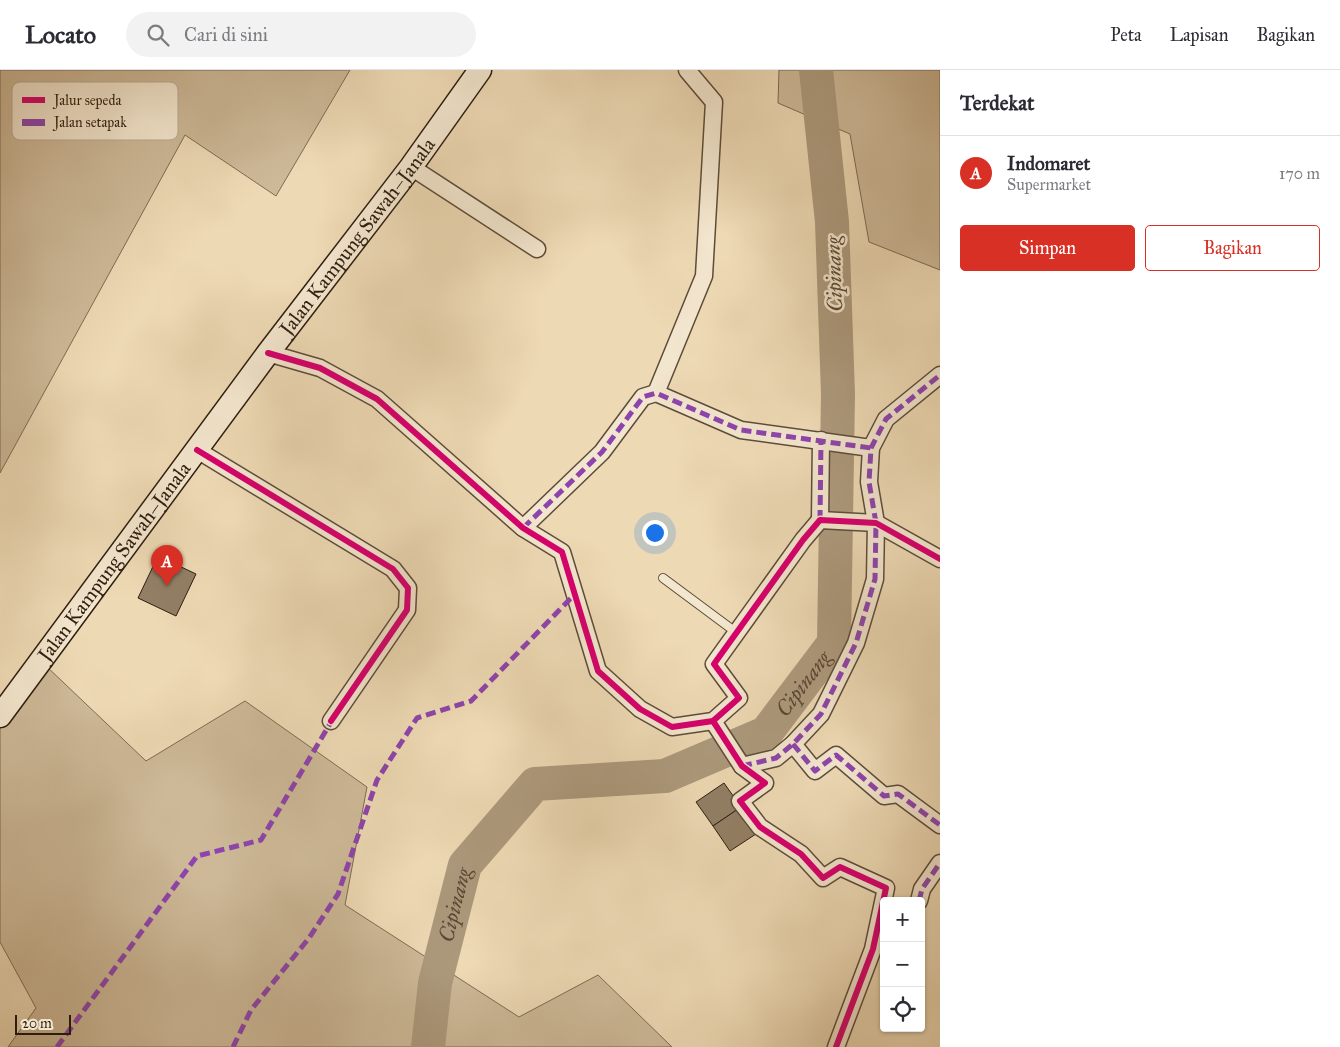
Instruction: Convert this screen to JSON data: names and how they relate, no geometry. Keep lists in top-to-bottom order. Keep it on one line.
{"streets":{"main road":["Jalan Kampung Sawah–Janala"]},"water":["Cipinang"],"legend":["Jalur sepeda","Jalan setapak"],"scale_bar":"20 m","page":{"header":"Locato","search":"Cari di sini","nav":["Peta","Lapisan","Bagikan"],"heading":"Terdekat","list":[{"mark":"A","name":"Indomaret","note":"Supermarket","value":"170 m"}],"buttons":["Simpan","Bagikan"],"pins":"A","map_buttons":["+","−"],"scale":"20 m"}}
